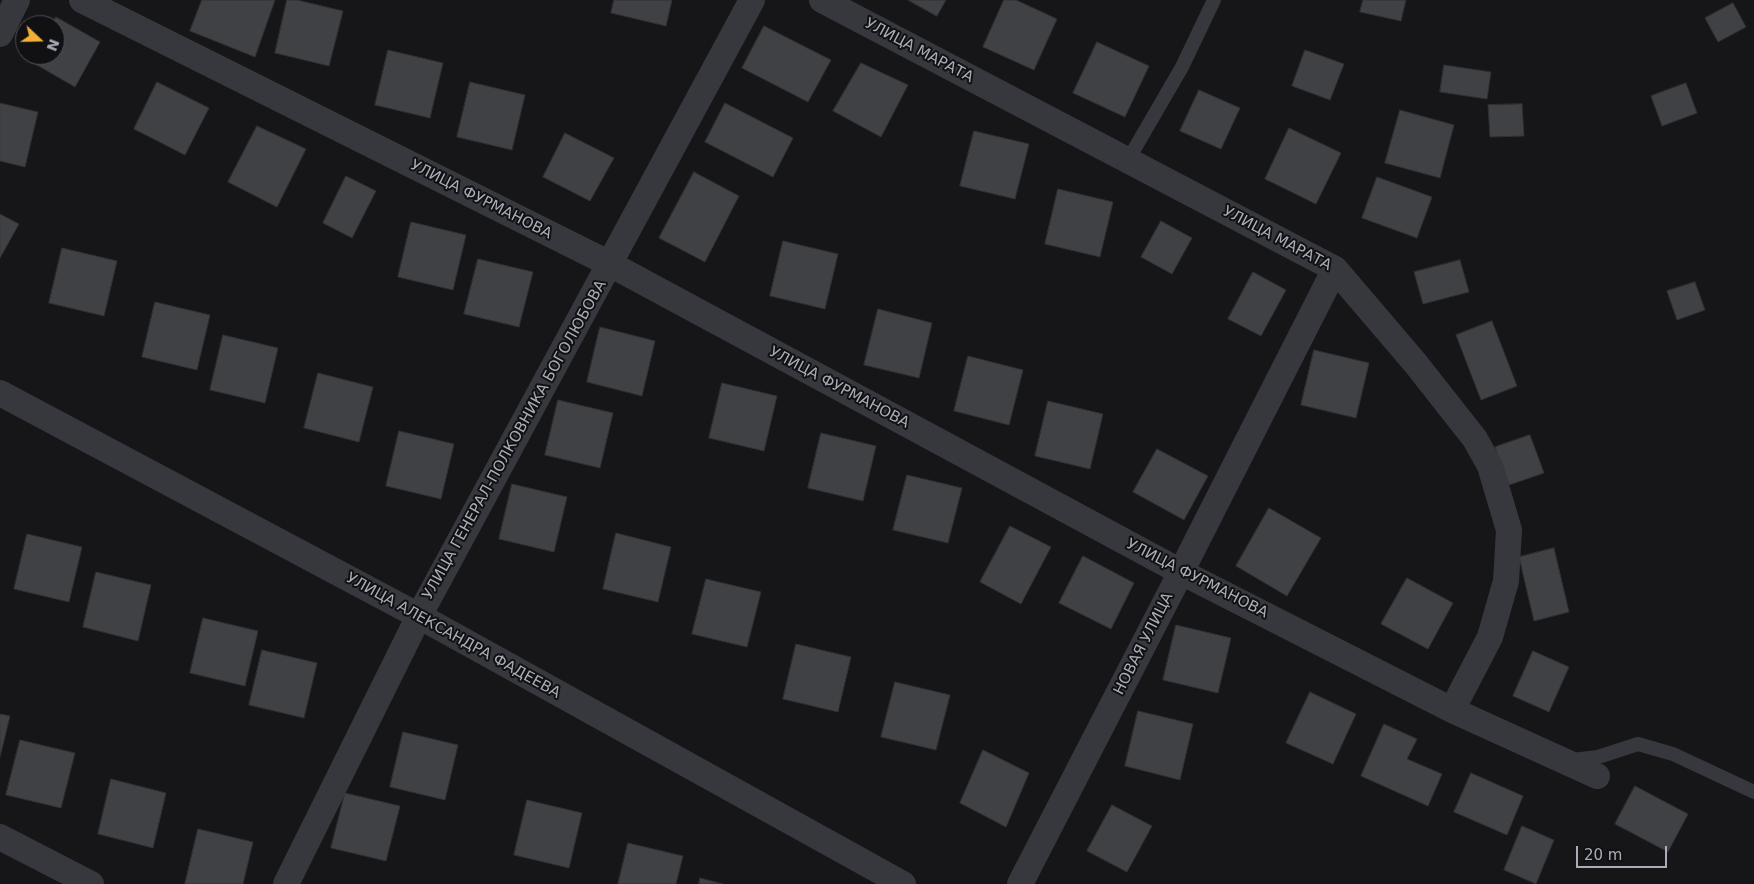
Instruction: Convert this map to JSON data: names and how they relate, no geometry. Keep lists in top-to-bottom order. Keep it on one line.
{"streets":{"street":["УЛИЦА МАРАТА","УЛИЦА ФУРМАНОВА","УЛИЦА ГЕНЕРАЛ-ПОЛКОВНИКА БОГОЛЮБОВА","УЛИЦА АЛЕКСАНДРА ФАДЕЕВА","НОВАЯ УЛИЦА"]},"crossings":[["УЛИЦА МАРАТА","УЛИЦА ФУРМАНОВА"],["УЛИЦА МАРАТА","НОВАЯ УЛИЦА"],["УЛИЦА ФУРМАНОВА","УЛИЦА ГЕНЕРАЛ-ПОЛКОВНИКА БОГОЛЮБОВА"],["УЛИЦА ФУРМАНОВА","НОВАЯ УЛИЦА"],["УЛИЦА ГЕНЕРАЛ-ПОЛКОВНИКА БОГОЛЮБОВА","УЛИЦА АЛЕКСАНДРА ФАДЕЕВА"]],"scale_bar":"20 m","north":"right"}
